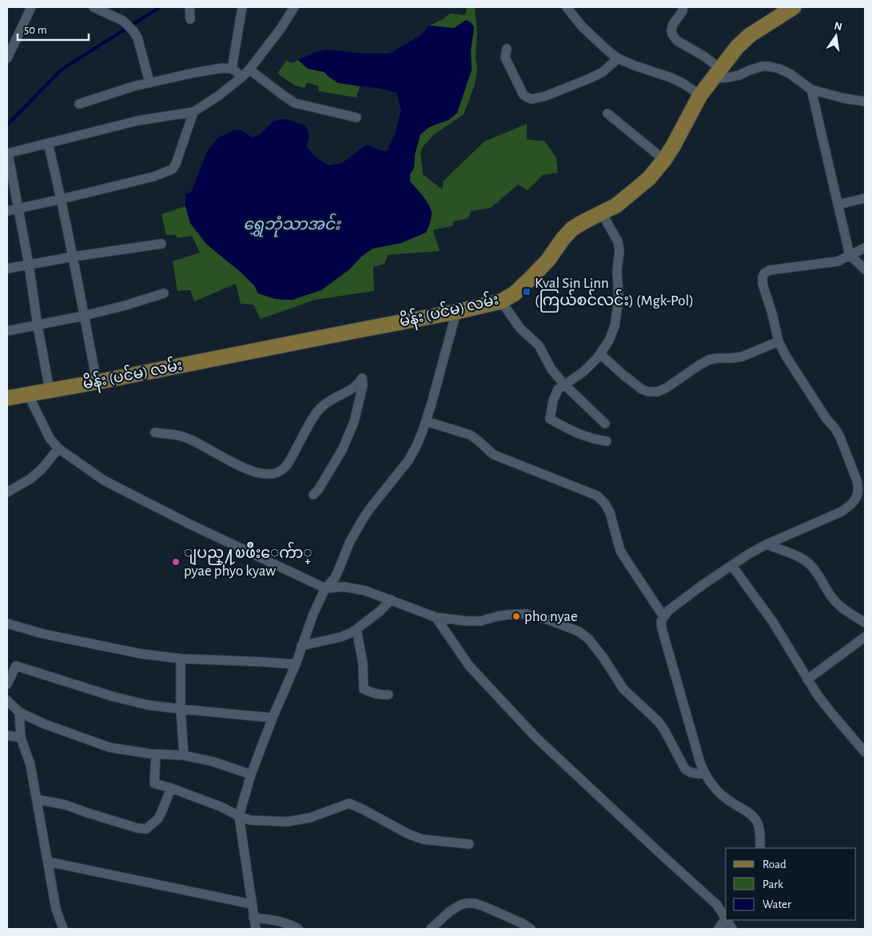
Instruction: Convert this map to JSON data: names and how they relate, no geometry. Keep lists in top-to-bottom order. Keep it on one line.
{"streets":{"main road":["မိန်း (ပင်မ) လမ်း"]},"water":["ရွှေဘုံသာအင်း"],"places":{"transit":["Kyal Sin Linn (ကြယ်စင်လင်း) (Mgk-Pol)"],"other":["ျပည္႔ၿဖိဳးေက်ာ္ pyae phyo kyaw","pho nyae"]},"legend":["Road","Park","Water"],"scale_bar":"50 m","north":"top"}
